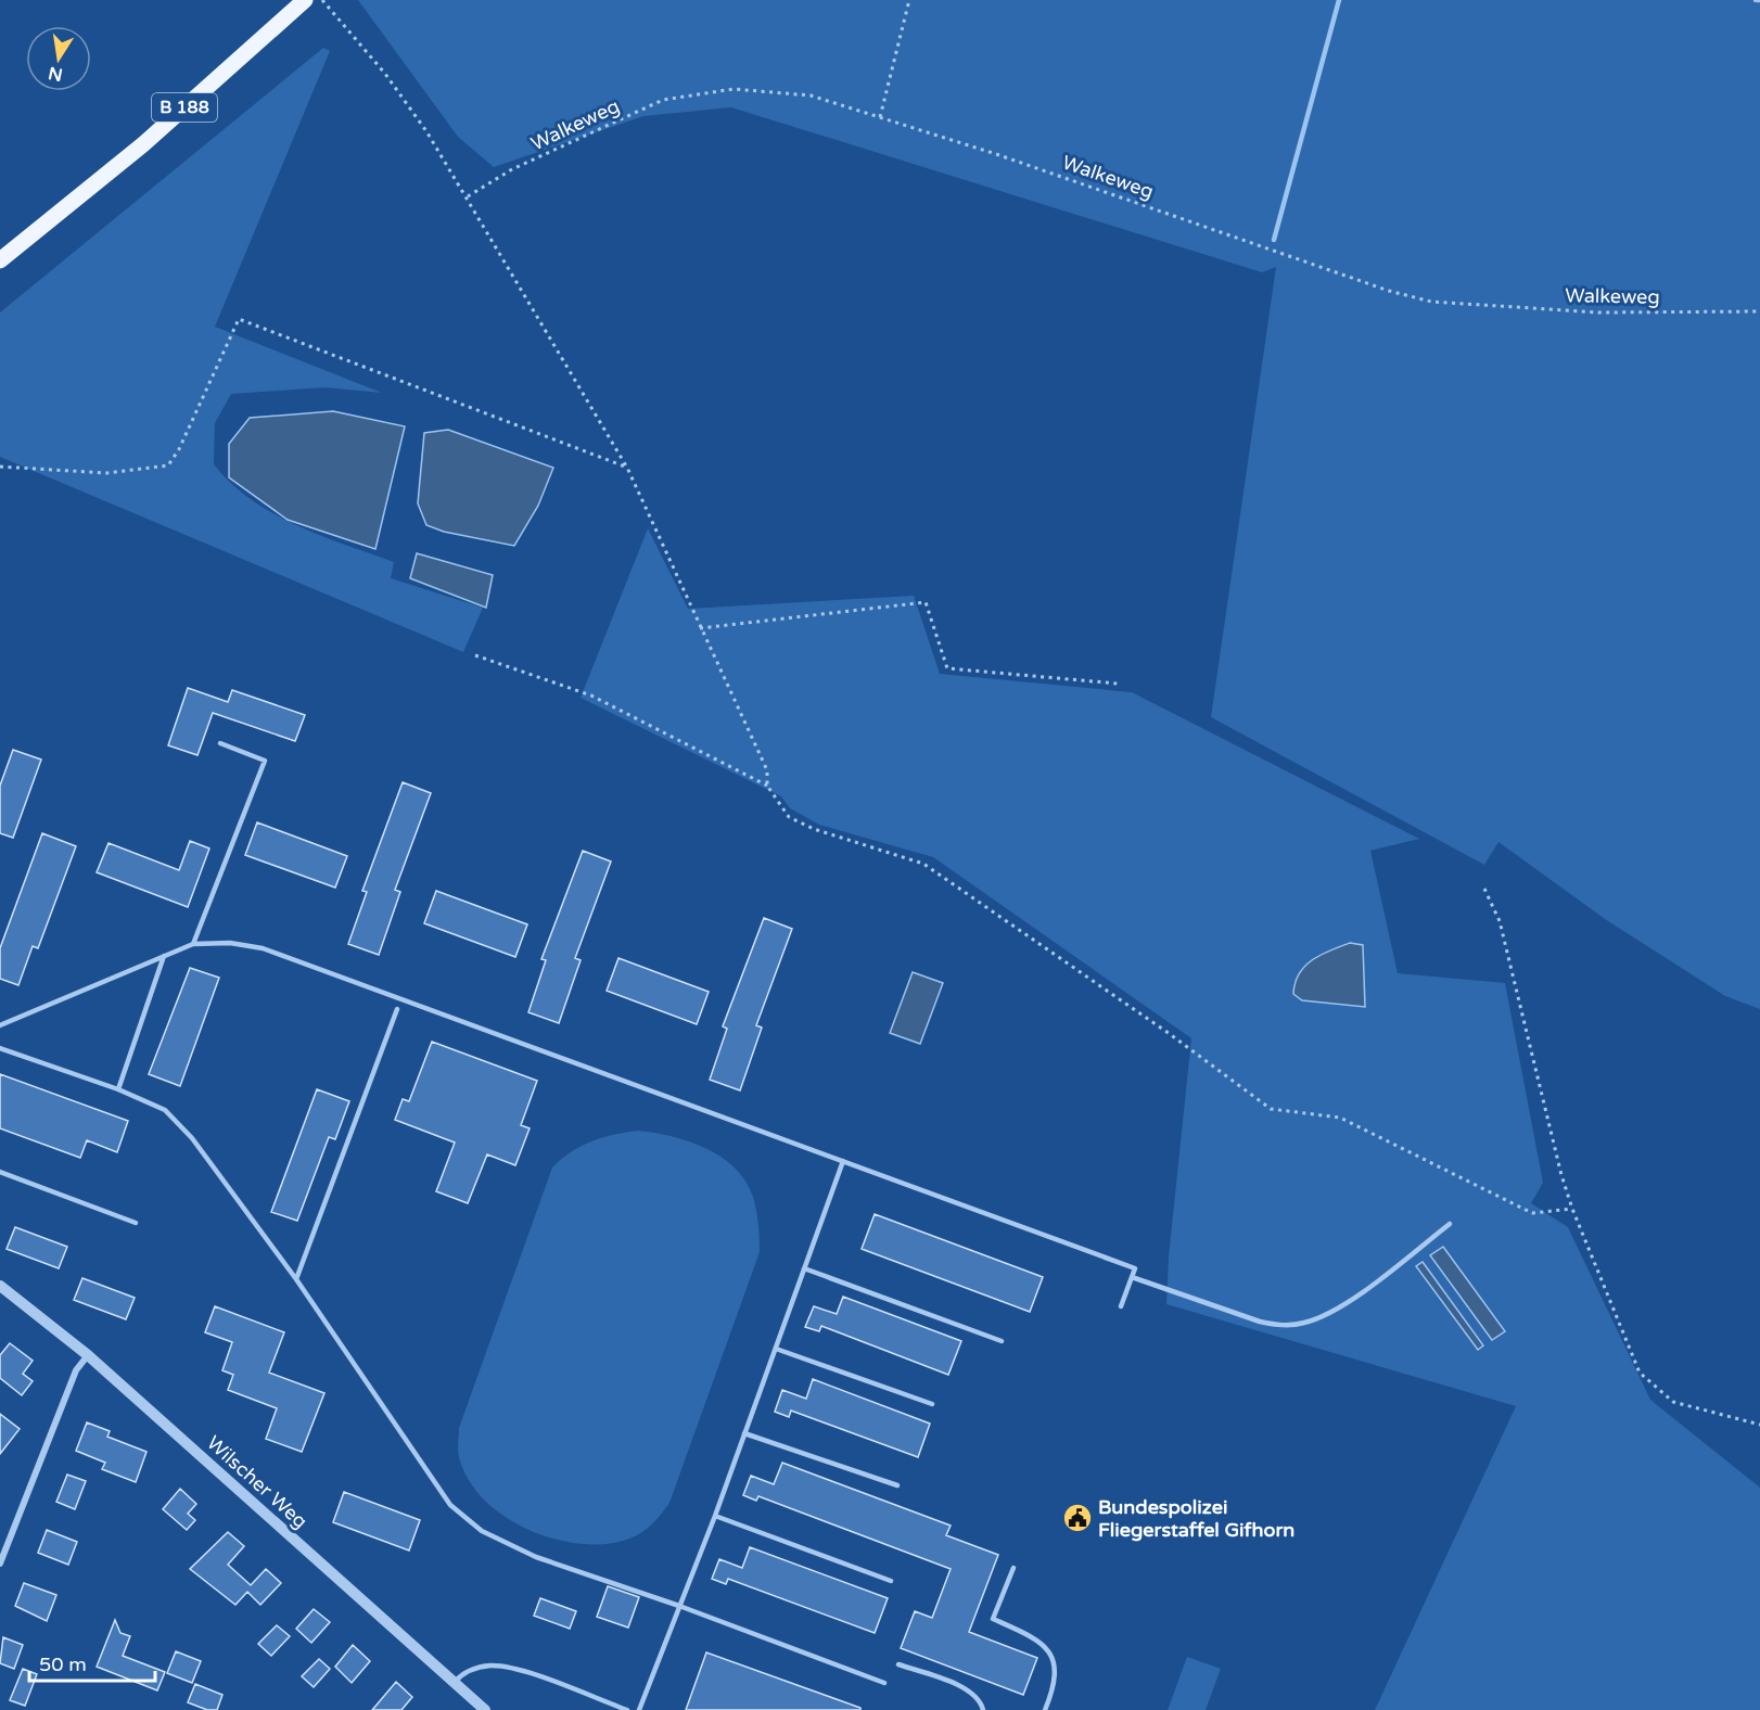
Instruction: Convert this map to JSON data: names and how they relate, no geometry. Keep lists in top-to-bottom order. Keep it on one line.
{"streets":{"main road":["B 188"],"street":["Wilscher Weg"],"path":["Walkeweg"]},"places":{"public building":["Bundespolizei Fliegerstaffel Gifhorn"]},"scale_bar":"50 m","north":"bottom"}
